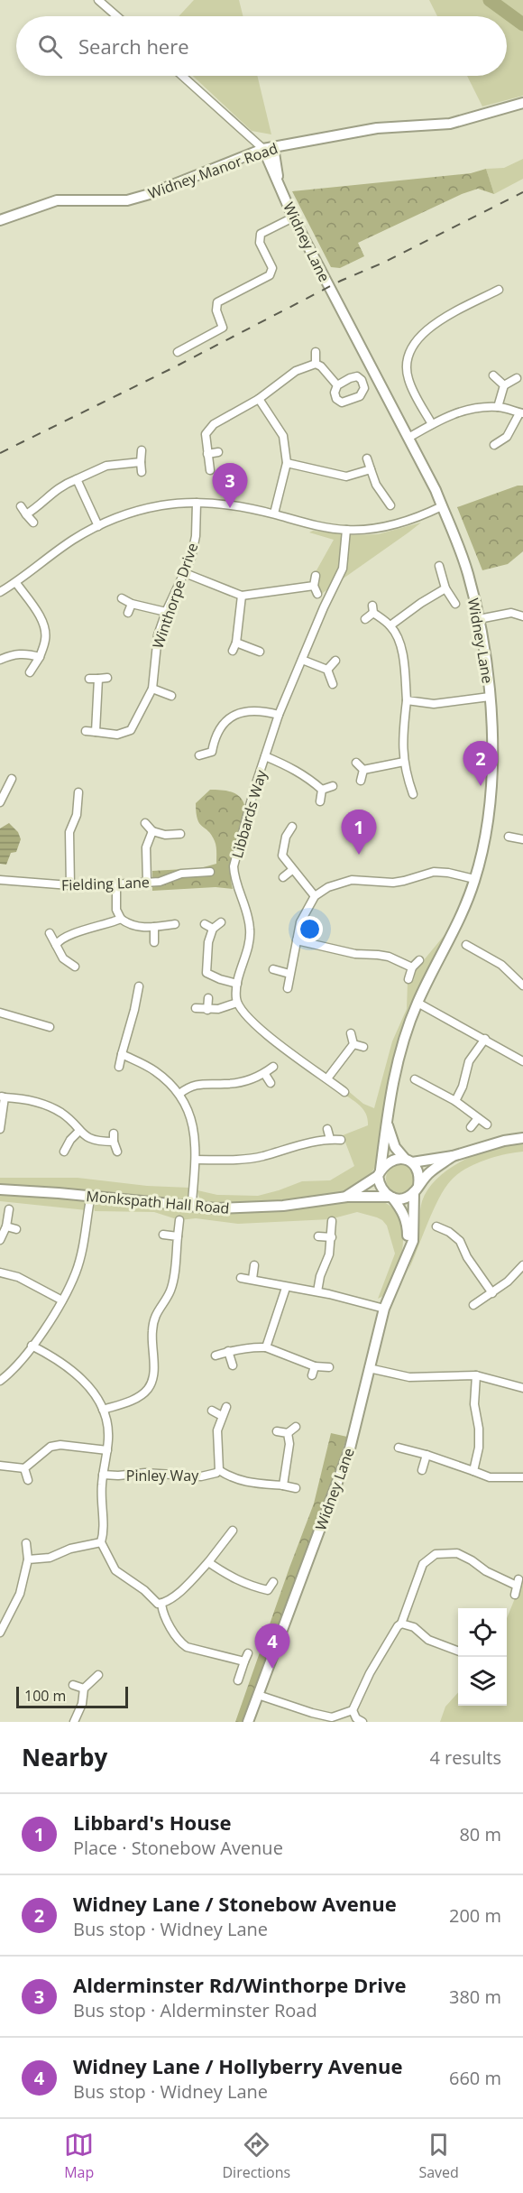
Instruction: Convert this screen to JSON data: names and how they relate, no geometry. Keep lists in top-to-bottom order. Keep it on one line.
{"streets":{"street":["Widney Manor Road","Widney Lane","Winthorpe Drive","Libbards Way","Fielding Lane","Monkspath Hall Road","Pinley Way"]},"crossings":[["Widney Manor Road","Widney Lane"],["Widney Lane","Monkspath Hall Road"]],"scale_bar":"100 m","page":{"search":"Search here","pins":["3","2","1","4"],"scale":"100 m","heading":["Nearby","4 results"],"list":[{"mark":"1","name":"Libbard's House","note":"Place · Stonebow Avenue","value":"80 m"},{"mark":"2","name":"Widney Lane / Stonebow Avenue","note":"Bus stop · Widney Lane","value":"200 m"},{"mark":"3","name":"Alderminster Rd/Winthorpe Drive","note":"Bus stop · Alderminster Road","value":"380 m"},{"mark":"4","name":"Widney Lane / Hollyberry Avenue","note":"Bus stop · Widney Lane","value":"660 m"}],"nav":["Map","Directions","Saved"]}}
